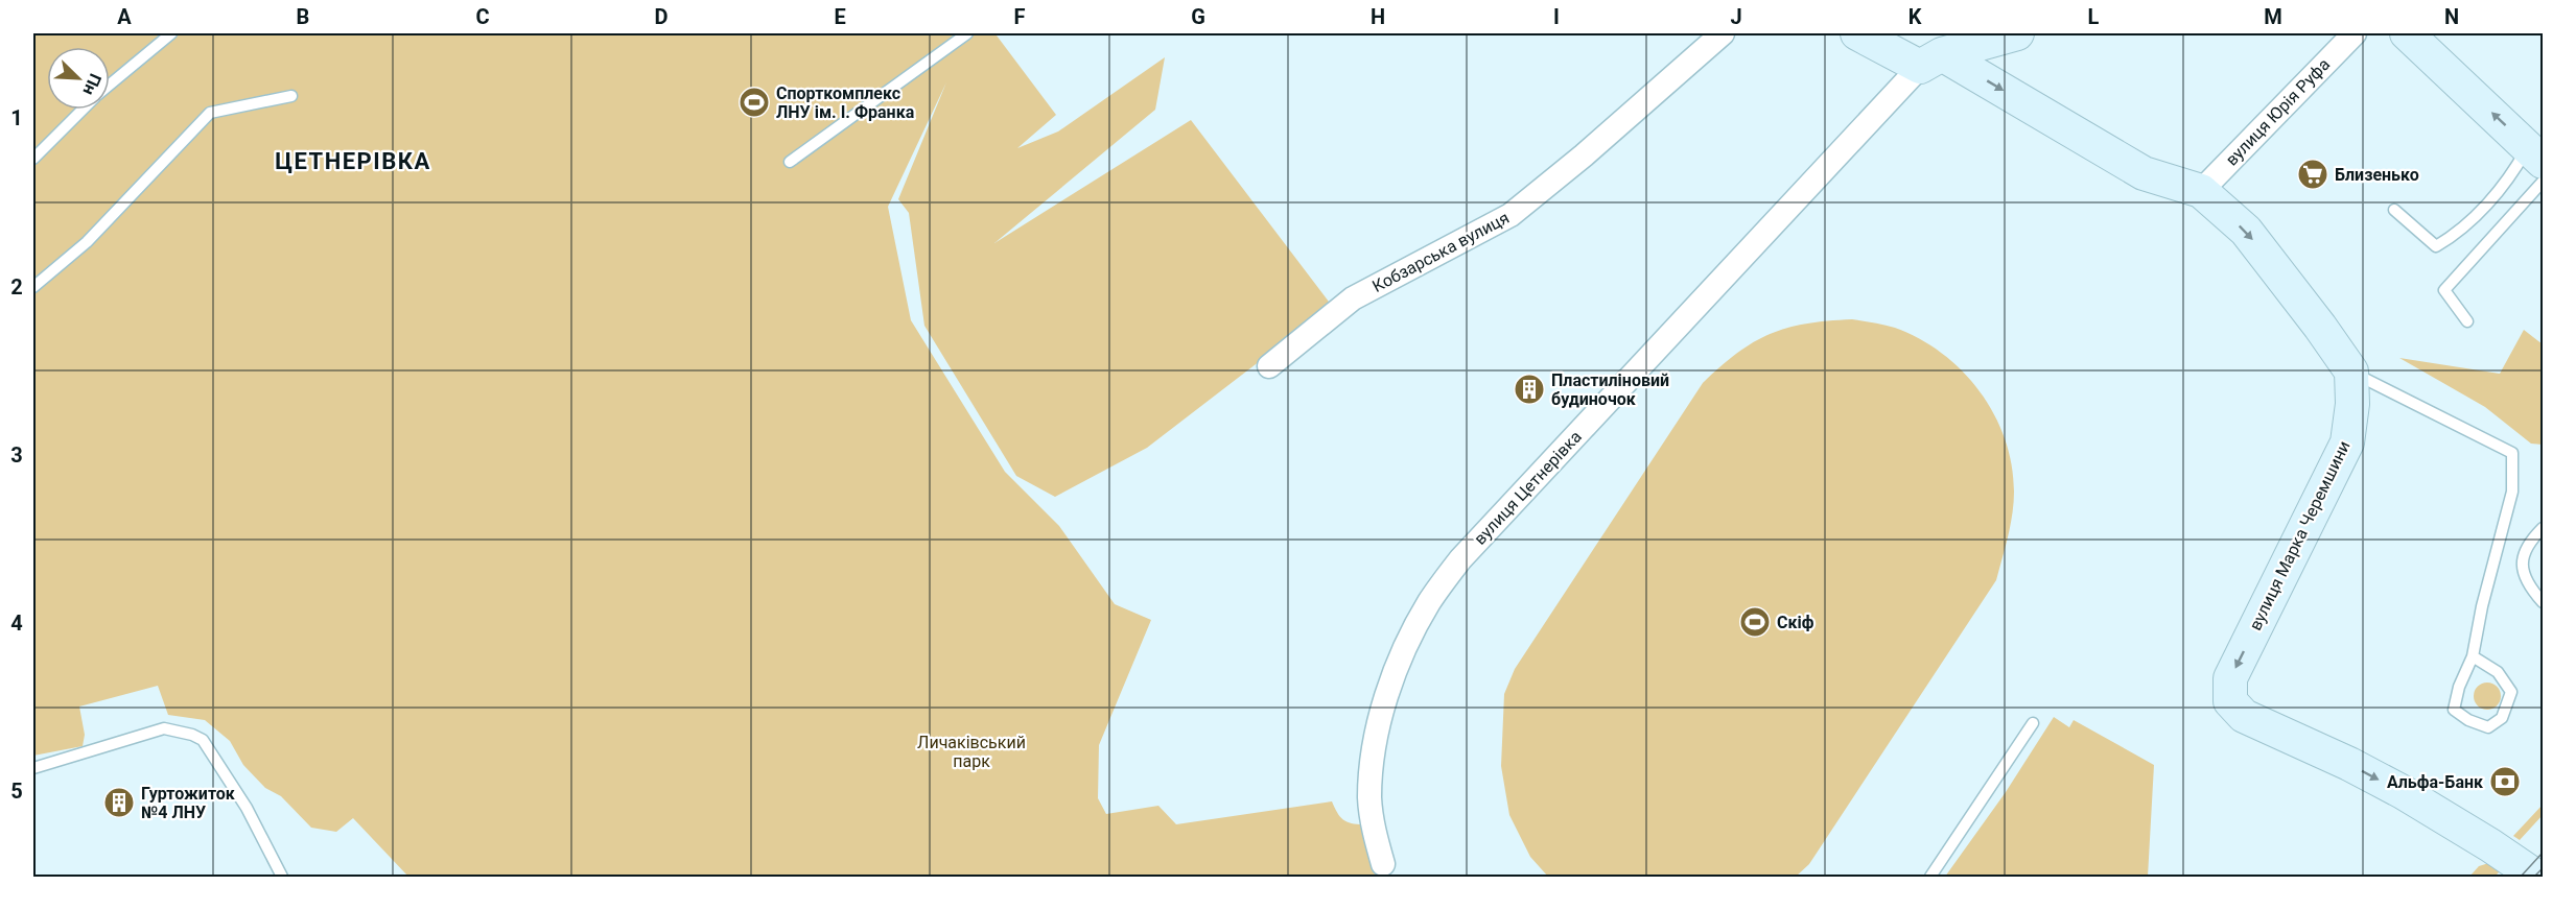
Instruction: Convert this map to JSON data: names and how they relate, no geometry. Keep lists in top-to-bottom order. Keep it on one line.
{"streets":{"street":["вулиця Юрія Руфа","Кобзарська вулиця","вулиця Цетнерівка","вулиця Марка Черемшини"]},"districts":["ЦЕТНЕРІВКА"],"parks":["Личаківський парк"],"places":{"sports":["Спорткомплекс ЛНУ ім. І. Франка","Скіф"],"supermarket":["Близенько"],"building":["Пластиліновий будиночок","Гуртожиток №4 ЛНУ"],"bank":["Альфа-Банк"]},"north":"bottom right","grid":{"columns":["A","B","C","D","E","F","G","H","I","J","K","L","M","N"],"rows":["1","2","3","4","5"]}}
